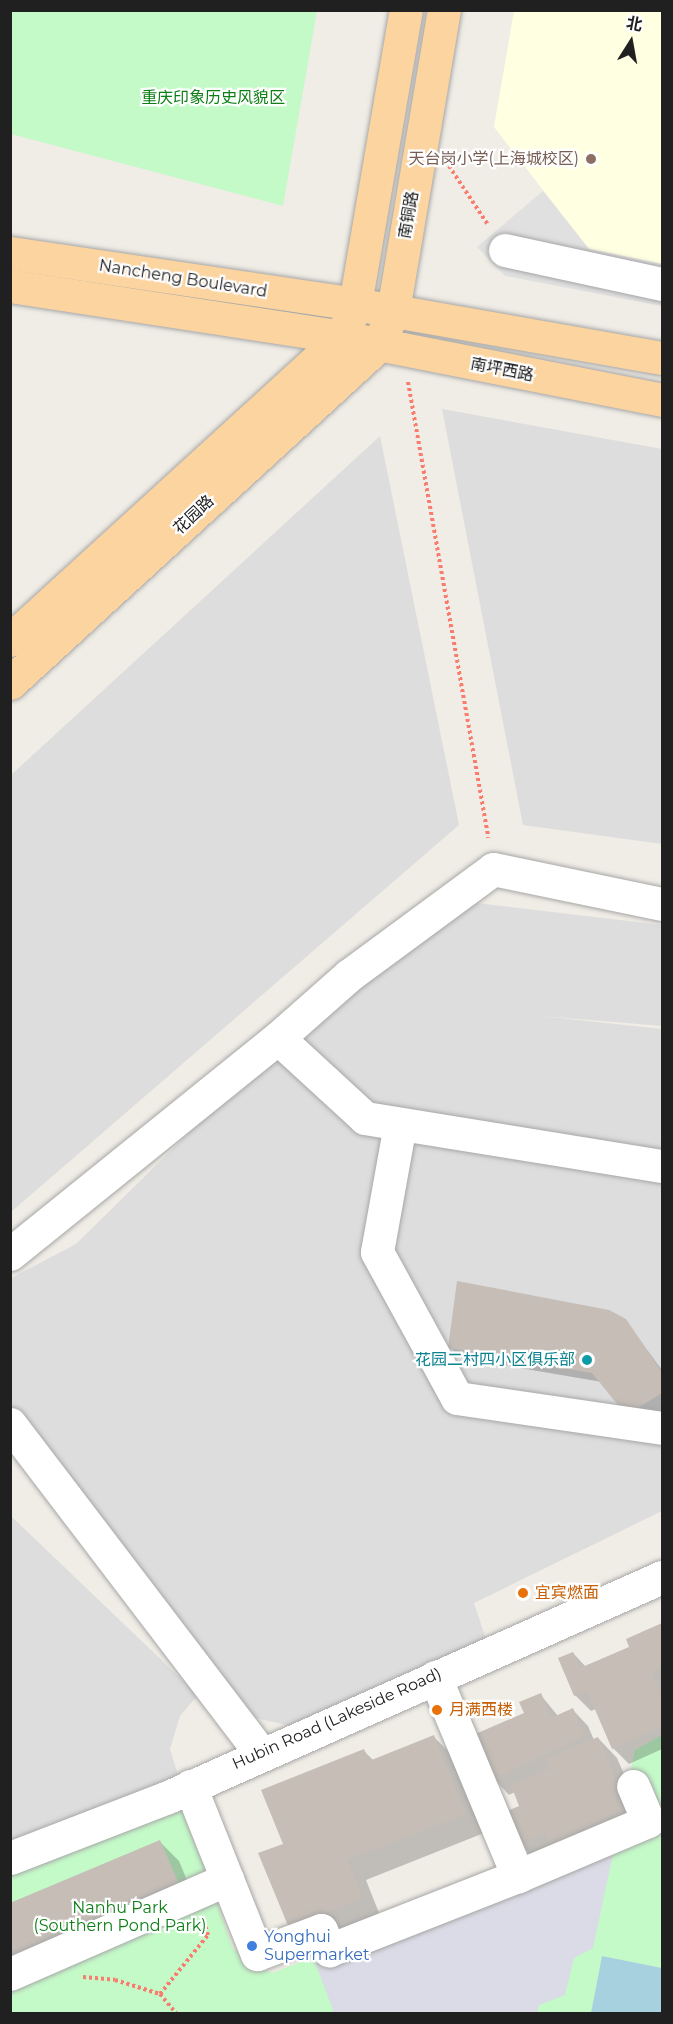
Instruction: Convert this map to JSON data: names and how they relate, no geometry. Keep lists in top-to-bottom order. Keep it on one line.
{"streets":{"main road":["南铜路","Nancheng Boulevard","南坪西路","花园路"],"street":["Hubin Road (Lakeside Road)"]},"crossings":[["南铜路","南坪西路"],["南铜路","花园路"],["Nancheng Boulevard","南坪西路"],["Nancheng Boulevard","花园路"],["南坪西路","花园路"]],"parks":["重庆印象历史风貌区","Nanhu Park (Southern Pond Park)"],"places":["天台岗小学(上海城校区)","花园二村四小区俱乐部","宜宾燃面","月满西楼","Yonghui Supermarket"],"north":"top"}
